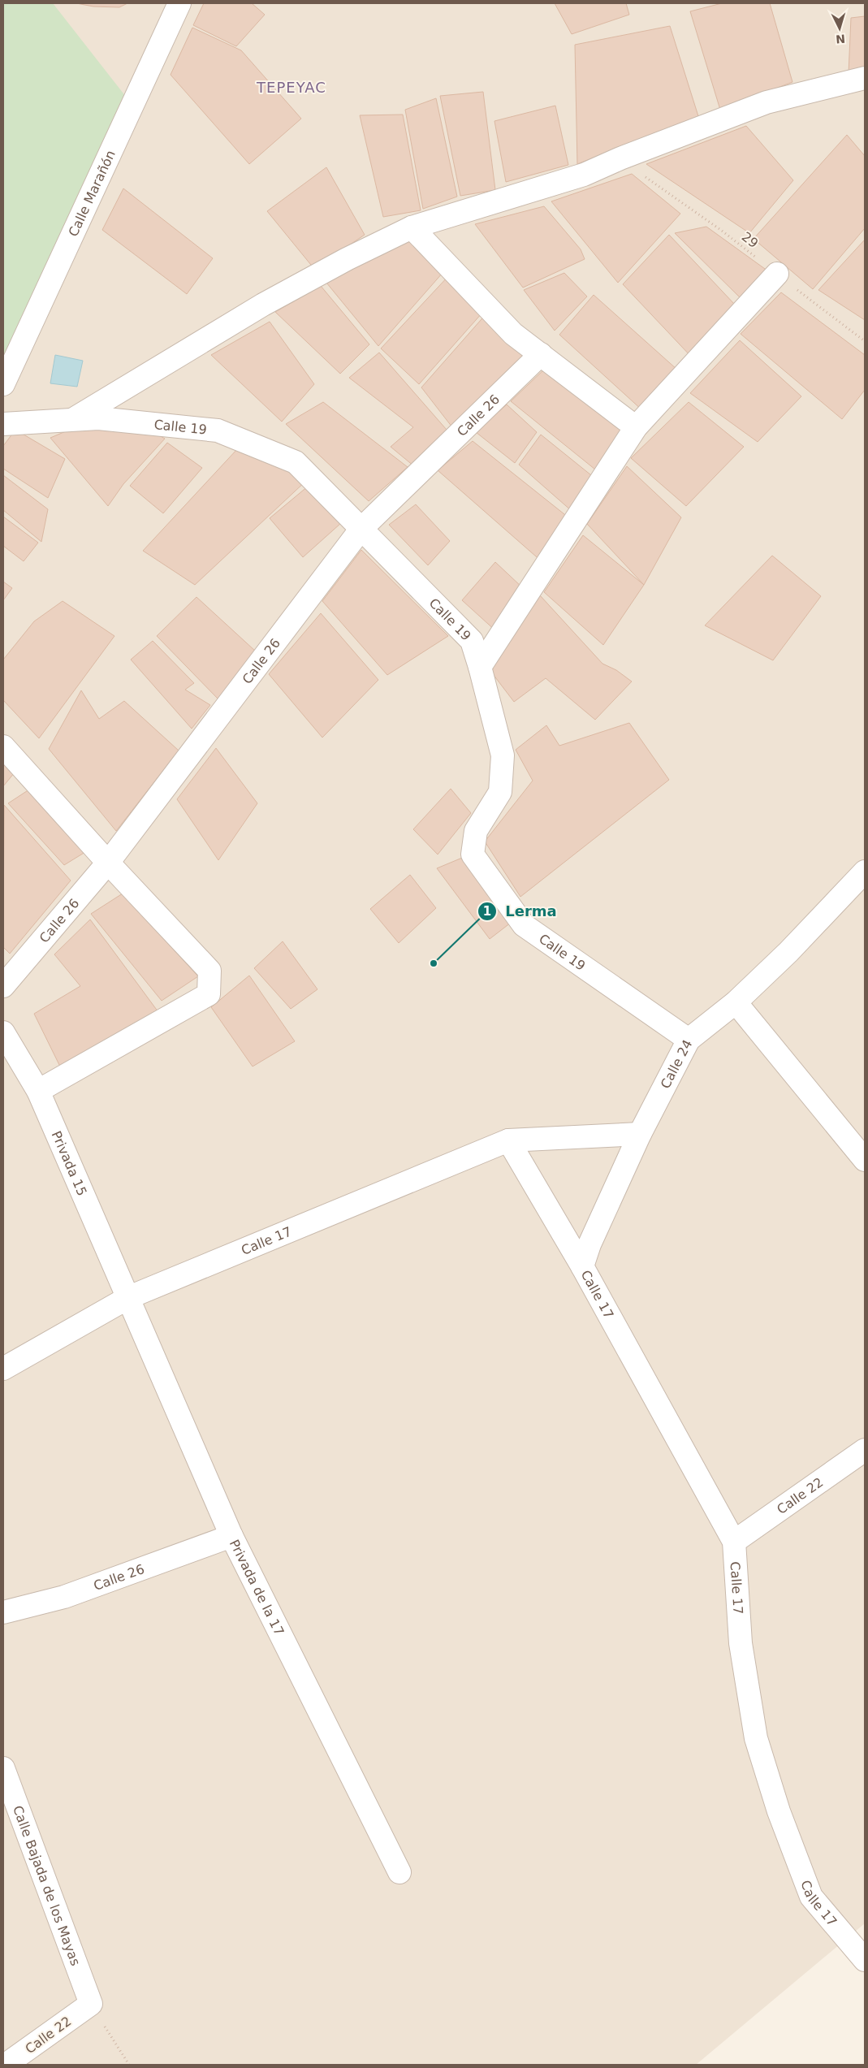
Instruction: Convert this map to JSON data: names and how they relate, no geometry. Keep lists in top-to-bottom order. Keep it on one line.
{"streets":{"street":["Calle Marañón","Calle 26","Calle 19","Calle 24","Privada 15","Calle 17","Calle 22","Privada de la 17","Calle Bajada de los Mayas"],"path":["29"]},"crossings":[["Calle 26","Calle 19"],["Calle 26","Privada de la 17"],["Calle 19","Calle 24"],["Calle 24","Calle 17"],["Privada 15","Calle 17"],["Privada 15","Privada de la 17"],["Calle 17","Calle 22"],["Calle 17","Privada de la 17"],["Calle 22","Calle Bajada de los Mayas"]],"districts":["TEPEYAC"],"places":["Lerma"],"north":"bottom"}
